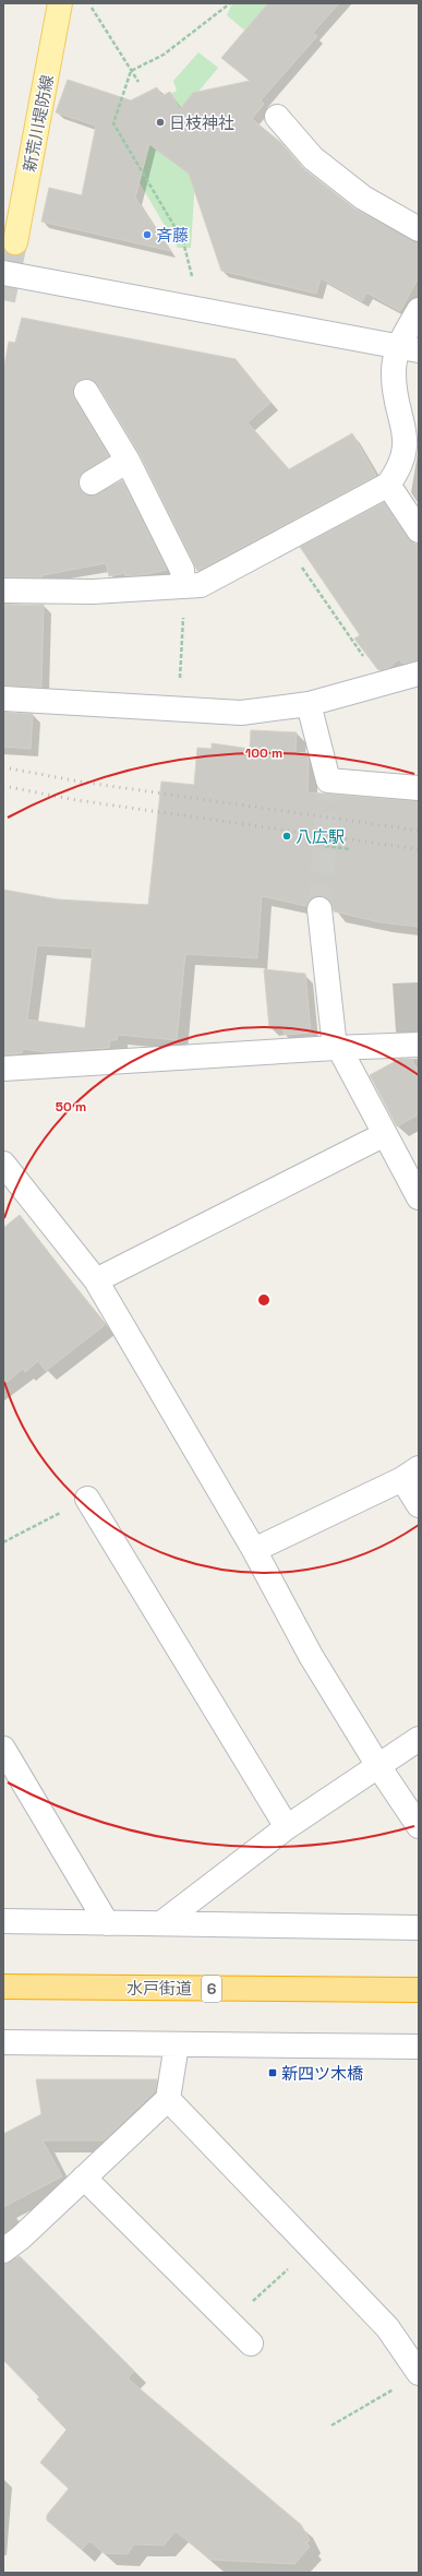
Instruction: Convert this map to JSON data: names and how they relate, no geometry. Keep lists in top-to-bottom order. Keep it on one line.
{"streets":{"highway":["水戸街道","6"],"main road":["新荒川堤防線"]},"places":{"other":["日枝神社","斉藤","八広駅"],"transit":["新四ツ木橋"]},"rings":["100 m","50 m"]}
